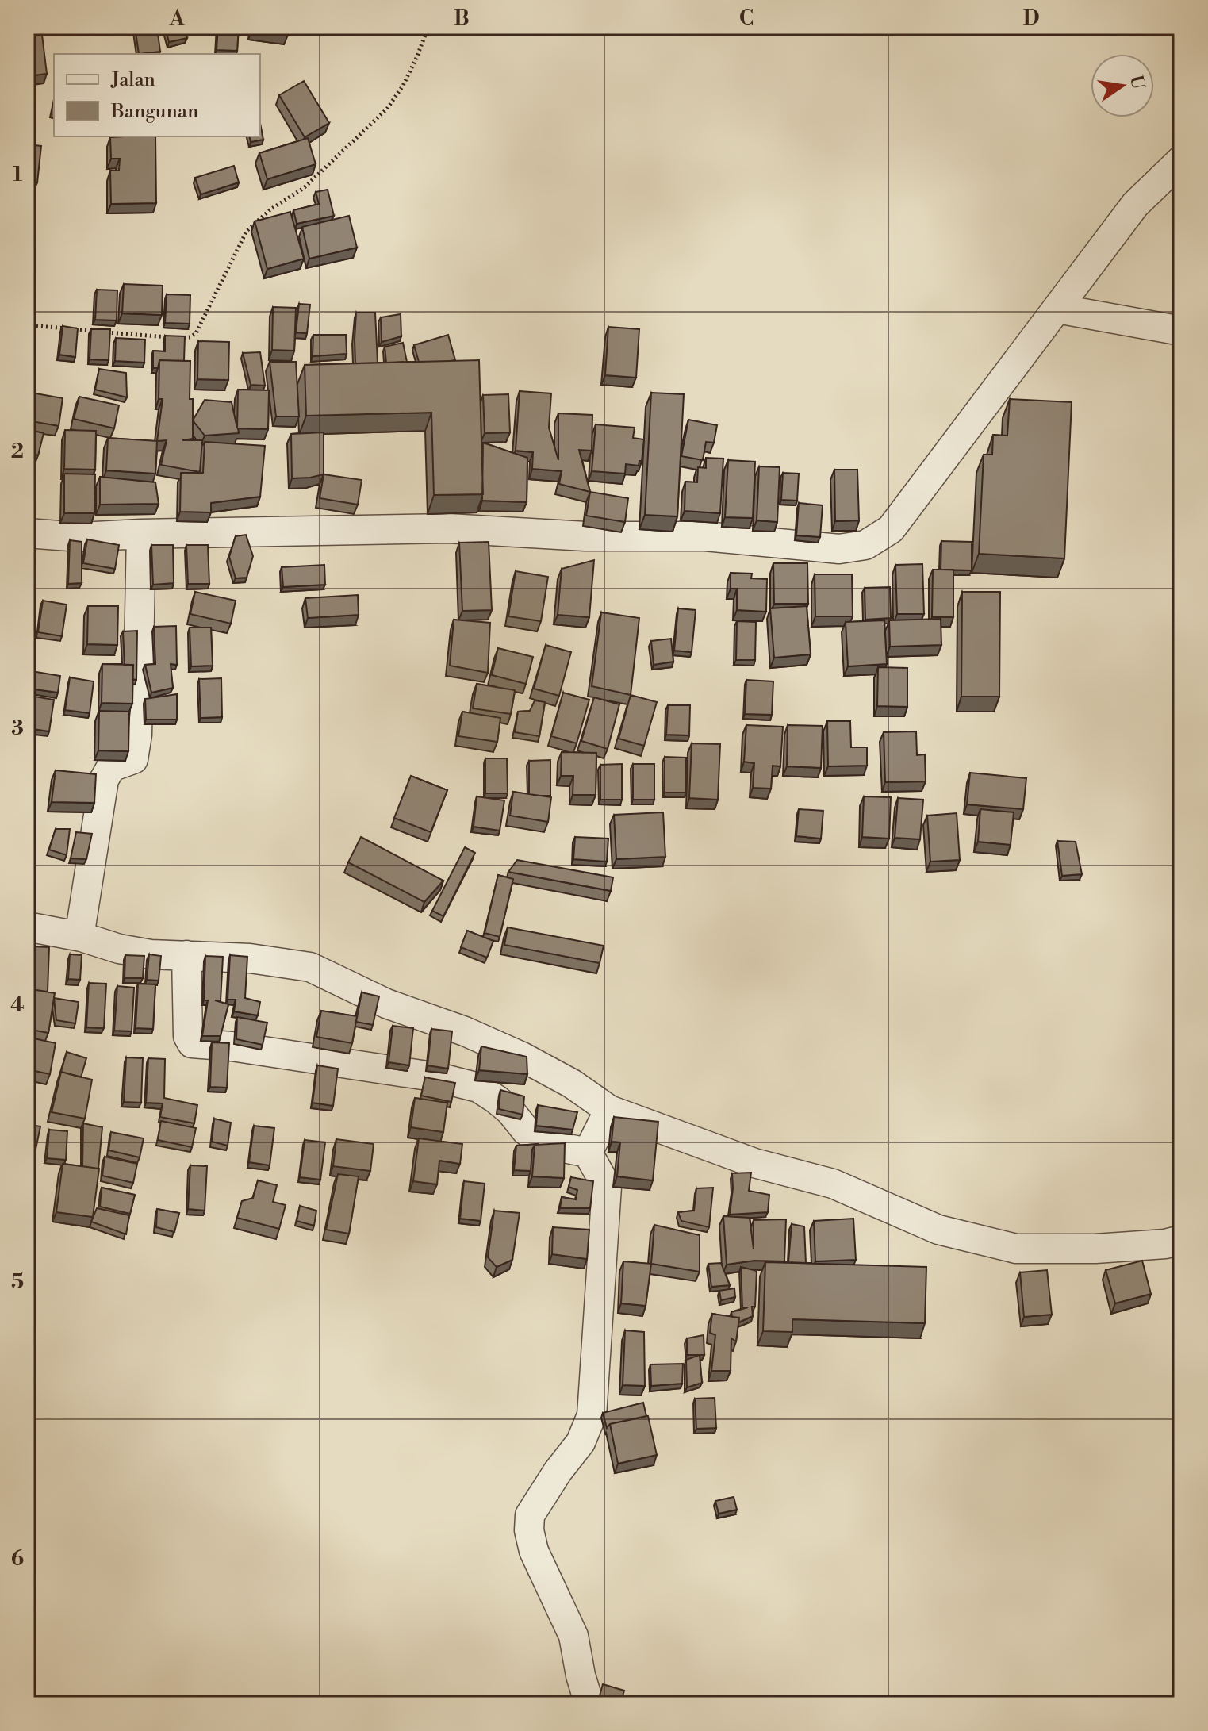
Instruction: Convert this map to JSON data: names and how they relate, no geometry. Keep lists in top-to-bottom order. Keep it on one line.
{"legend":["Jalan","Bangunan"],"north":"right","grid":{"columns":["A","B","C","D"],"rows":["1","2","3","4","5","6"]}}
